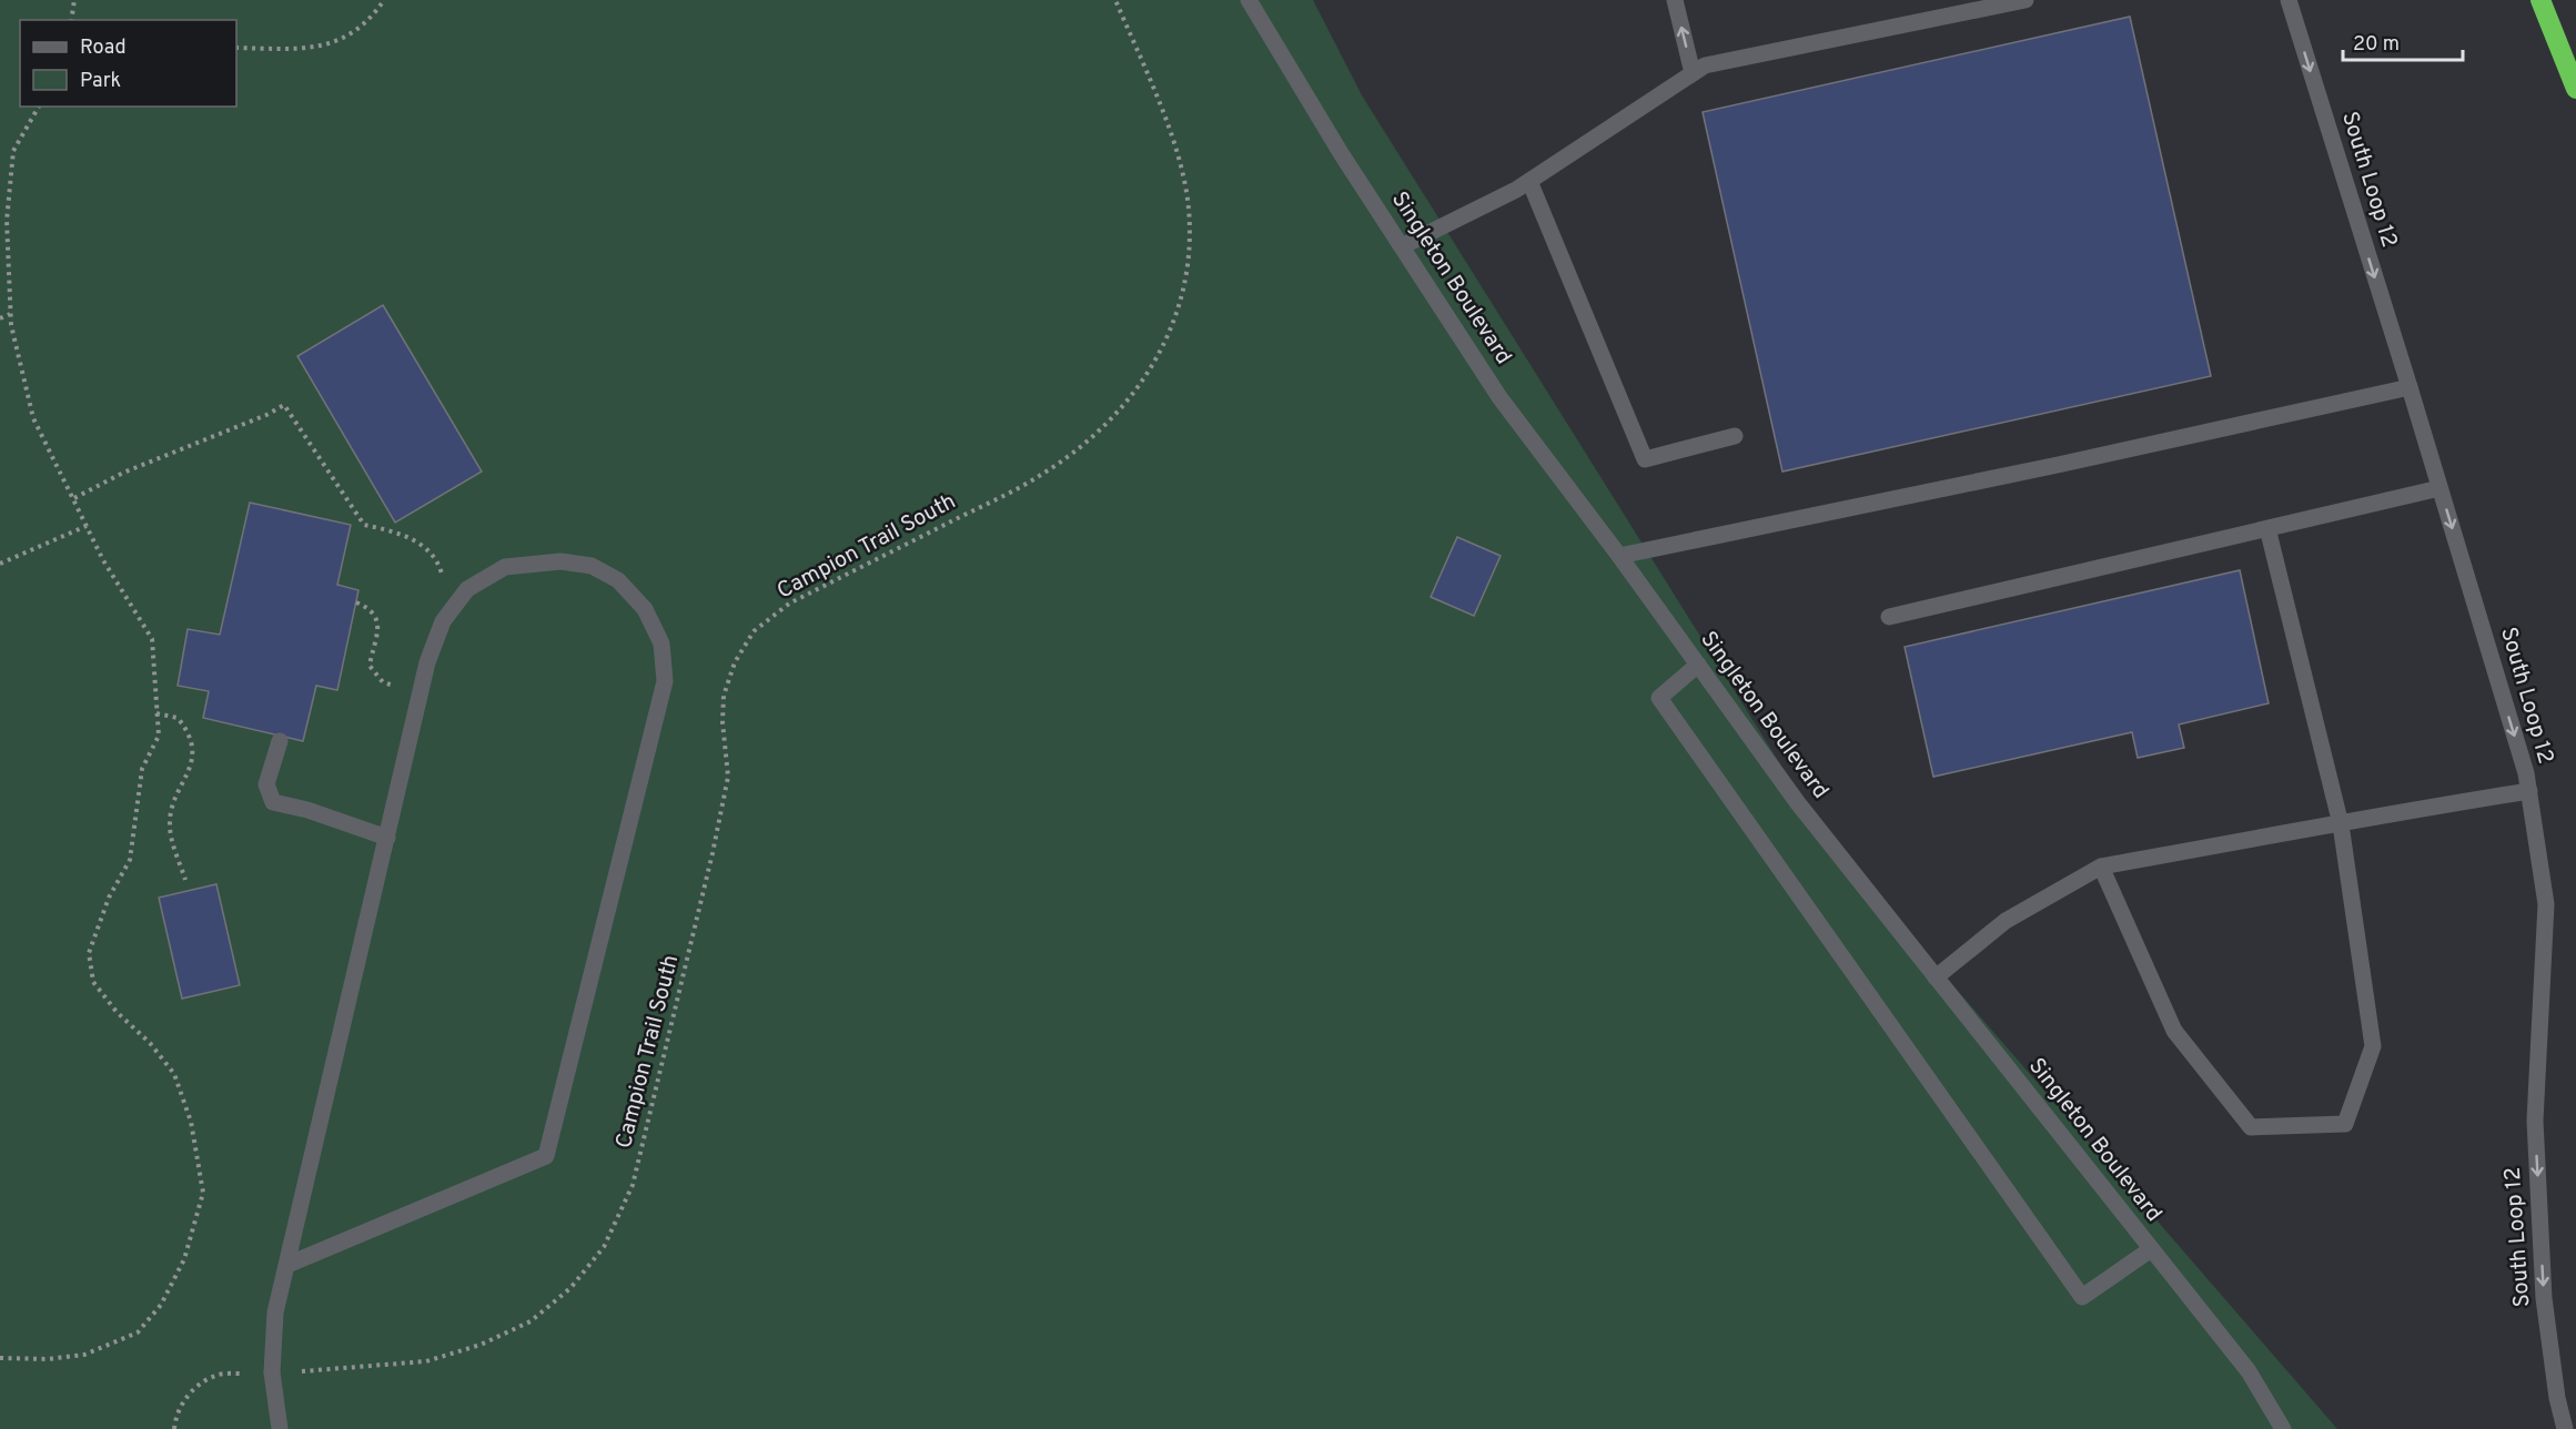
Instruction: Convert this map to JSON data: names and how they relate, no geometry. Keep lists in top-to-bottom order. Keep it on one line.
{"streets":{"street":["South Loop 12","Singleton Boulevard"],"path":["Campion Trail South"]},"one_way":["South Loop 12"],"legend":["Road","Park"],"scale_bar":"20 m"}
